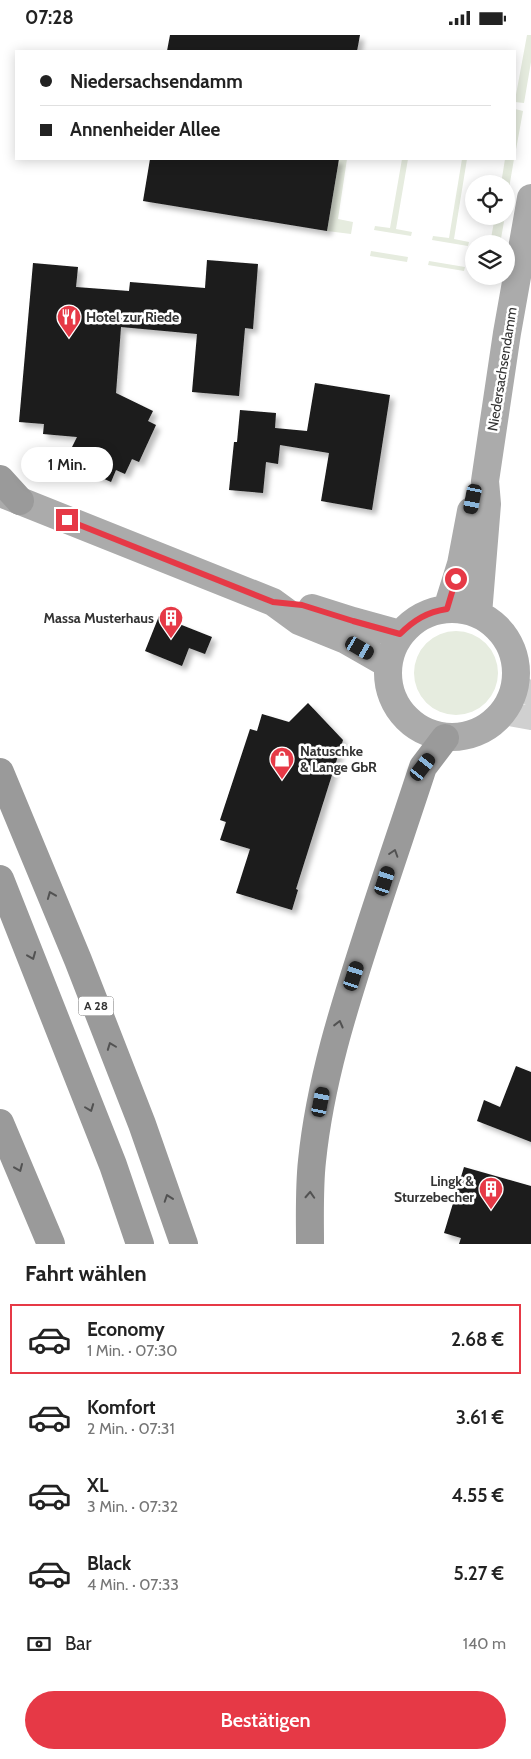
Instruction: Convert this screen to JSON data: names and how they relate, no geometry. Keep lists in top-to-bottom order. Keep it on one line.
{"streets":{"highway":["A 28"],"main road":["Niedersachsendamm"]},"places":{"restaurant":["Hotel zur Riede"],"building":["Massa Musterhaus","Lingk & Sturzebecher"],"shop":["Natuschke & Lange GbR"]},"page":{"status":"07:28","banner":["Niedersachsendamm","Annenheider Allee"],"bubble":"1 Min.","heading":"Fahrt wählen","list":[{"name":"Economy","note":"1 Min. · 07:30","value":"2.68 €"},{"name":"Komfort","note":"2 Min. · 07:31","value":"3.61 €"},{"name":"XL","note":"3 Min. · 07:32","value":"4.55 €"},{"name":"Black","note":"4 Min. · 07:33","value":"5.27 €"}],"pay":["Bar","140 m"],"buttons":"Bestätigen"}}
